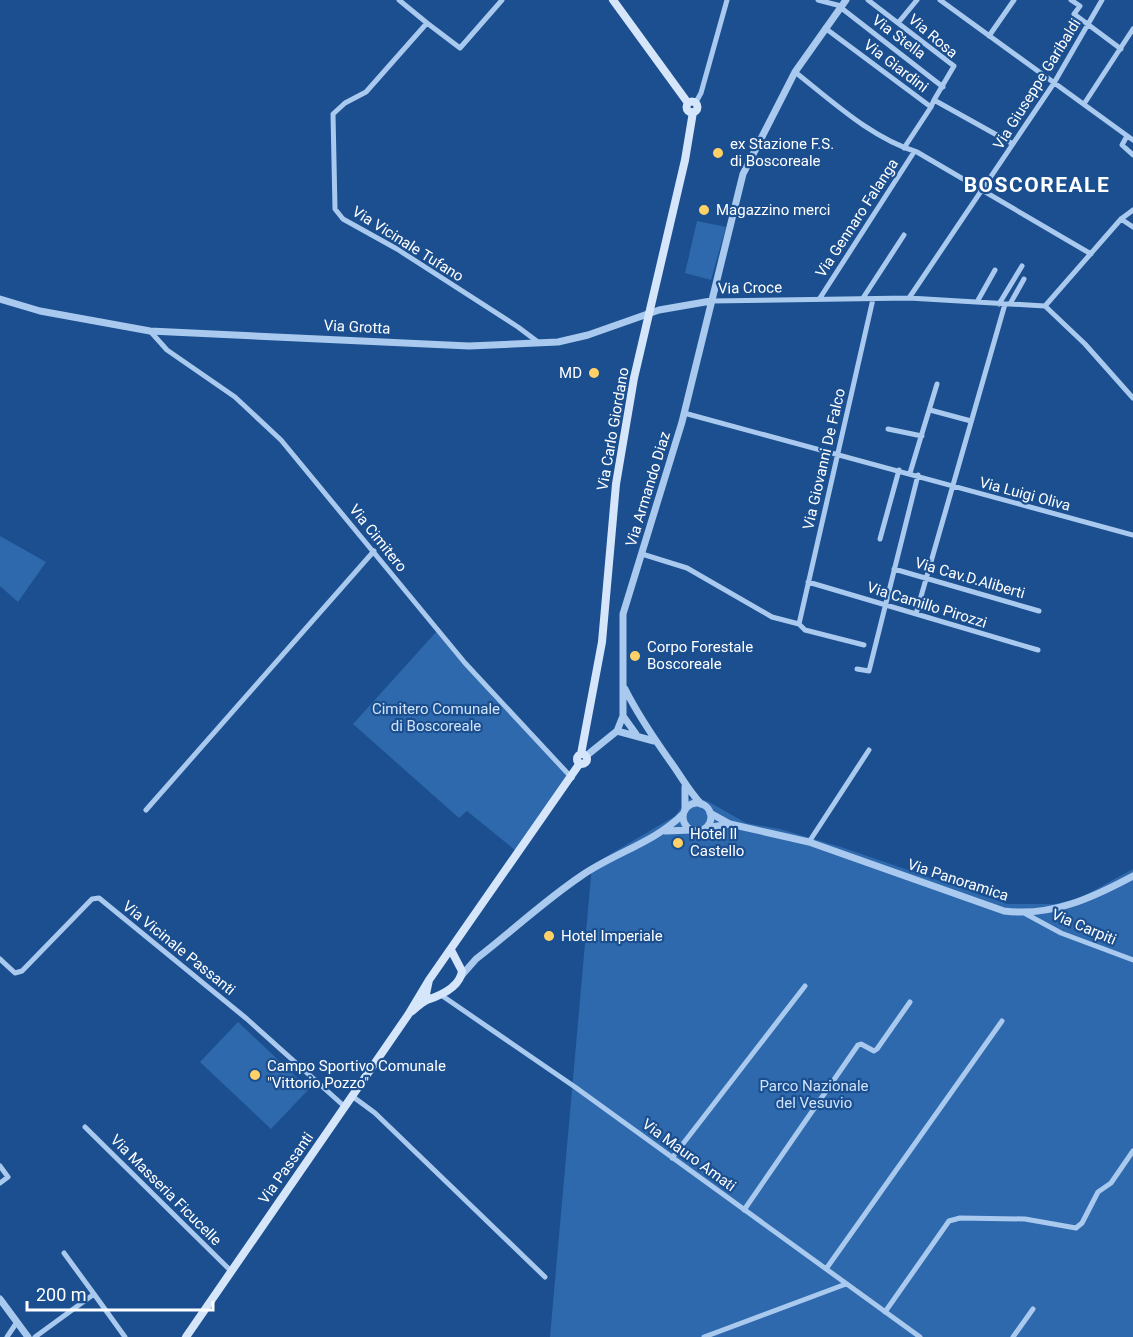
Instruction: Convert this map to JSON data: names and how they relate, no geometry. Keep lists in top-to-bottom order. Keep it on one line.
{"streets":{"main road":["Via Carlo Giordano","Via Passanti"],"street":["Via Rosa","Via Stella","Via Giardini","Via Giuseppe Garibaldi","Via Gennaro Falanga","Via Vicinale Tufano","Via Croce","Via Grotta","Via Giovanni De Falco","Via Armando Diaz","Via Luigi Oliva","Via Cimitero","Via Cav.D.Aliberti","Via Camillo Pirozzi","Via Panoramica","Via Carpiti","Via Vicinale Passanti","Via Mauro Amati","Via Masseria Ficucelle"]},"crossings":[["Via Rosa","Via Stella"],["Via Rosa","Via Giardini"],["Via Stella","Via Armando Diaz"],["Via Giardini","Via Giuseppe Garibaldi"],["Via Giardini","Via Armando Diaz"],["Via Giuseppe Garibaldi","Via Croce"],["Via Gennaro Falanga","Via Croce"],["Via Vicinale Tufano","Via Grotta"],["Via Croce","Via Grotta"],["Via Croce","Via Giovanni De Falco"],["Via Croce","Via Armando Diaz"],["Via Grotta","Via Carlo Giordano"],["Via Grotta","Via Armando Diaz"],["Via Grotta","Via Cimitero"],["Via Carlo Giordano","Via Passanti"],["Via Giovanni De Falco","Via Luigi Oliva"],["Via Giovanni De Falco","Via Camillo Pirozzi"],["Via Armando Diaz","Via Luigi Oliva"],["Via Armando Diaz","Via Panoramica"],["Via Cimitero","Via Passanti"],["Via Panoramica","Via Carpiti"],["Via Panoramica","Via Passanti"],["Via Vicinale Passanti","Via Passanti"],["Via Mauro Amati","Via Passanti"],["Via Passanti","Via Masseria Ficucelle"]],"districts":["BOSCOREALE"],"parks":["Cimitero Comunale di Boscoreale","Parco Nazionale del Vesuvio"],"places":["ex Stazione F.S. di Boscoreale","Magazzino merci","MD","Corpo Forestale Boscoreale","Hotel Il Castello","Hotel Imperiale","Campo Sportivo Comunale \"Vittorio Pozzo\""],"scale_bar":"200 m"}
